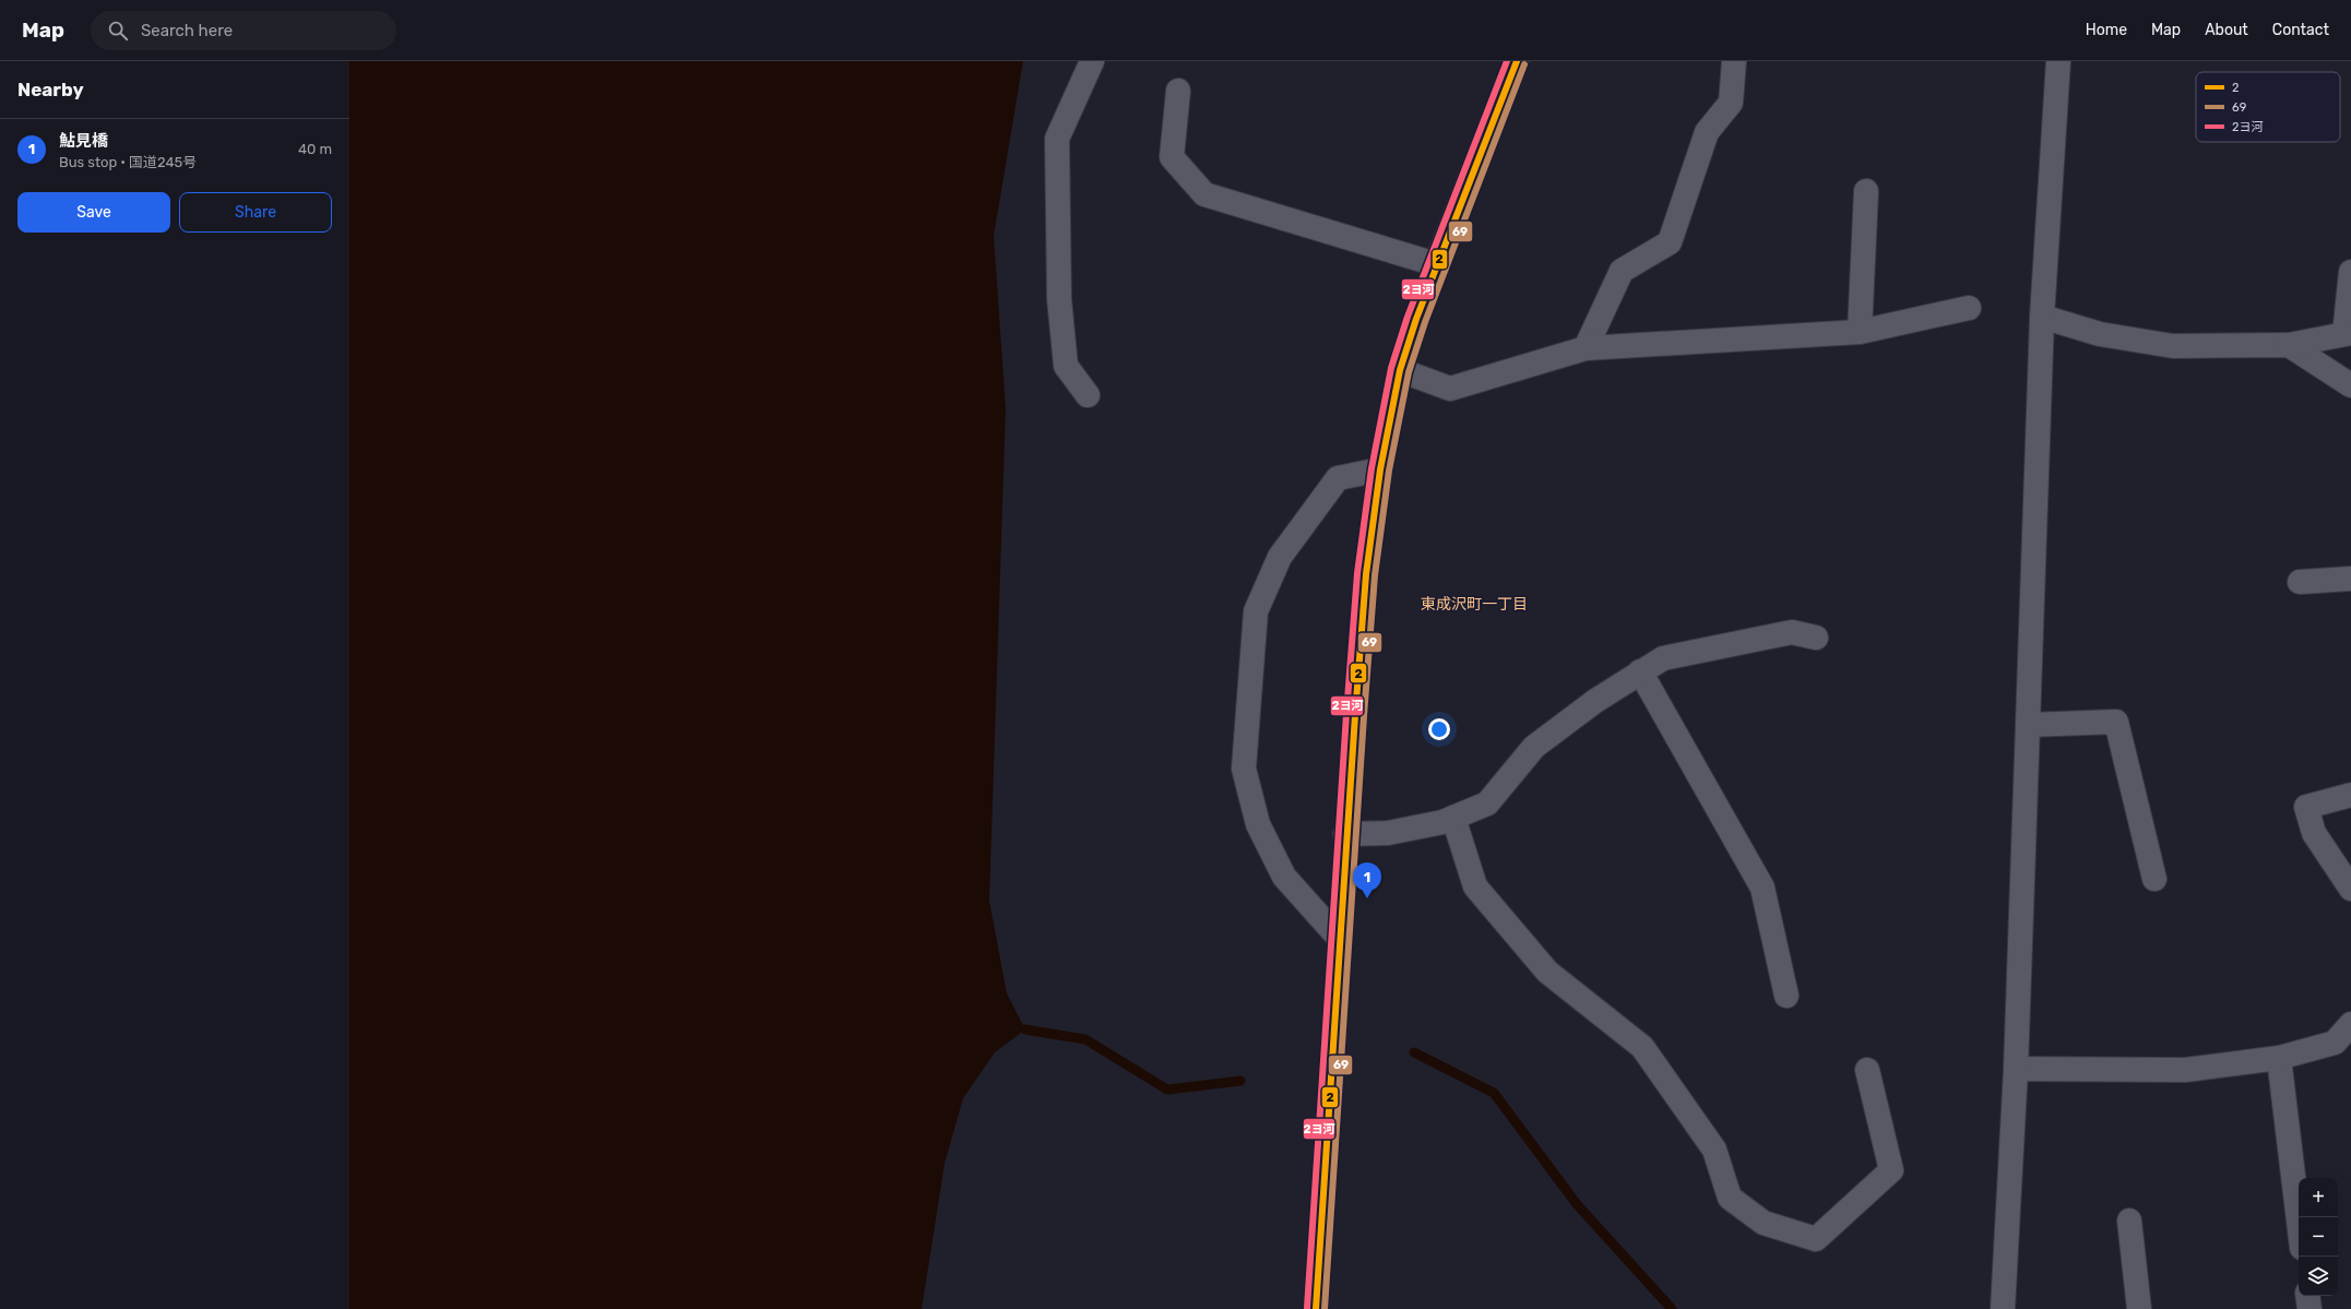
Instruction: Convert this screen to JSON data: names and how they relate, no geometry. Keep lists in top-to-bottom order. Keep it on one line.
{"districts":["東成沢町一丁目"],"lines":["transit line 2","transit line 2ヨ河","transit line 69"],"legend":["2","69","2ヨ河"],"page":{"header":"Map","search":"Search here","nav":["Home","Map","About","Contact"],"heading":"Nearby","list":[{"mark":"1","name":"鮎見橋","note":"Bus stop · 国道245号","value":"40 m"}],"buttons":["Save","Share"],"pins":"1","map_buttons":["+","−"]}}
